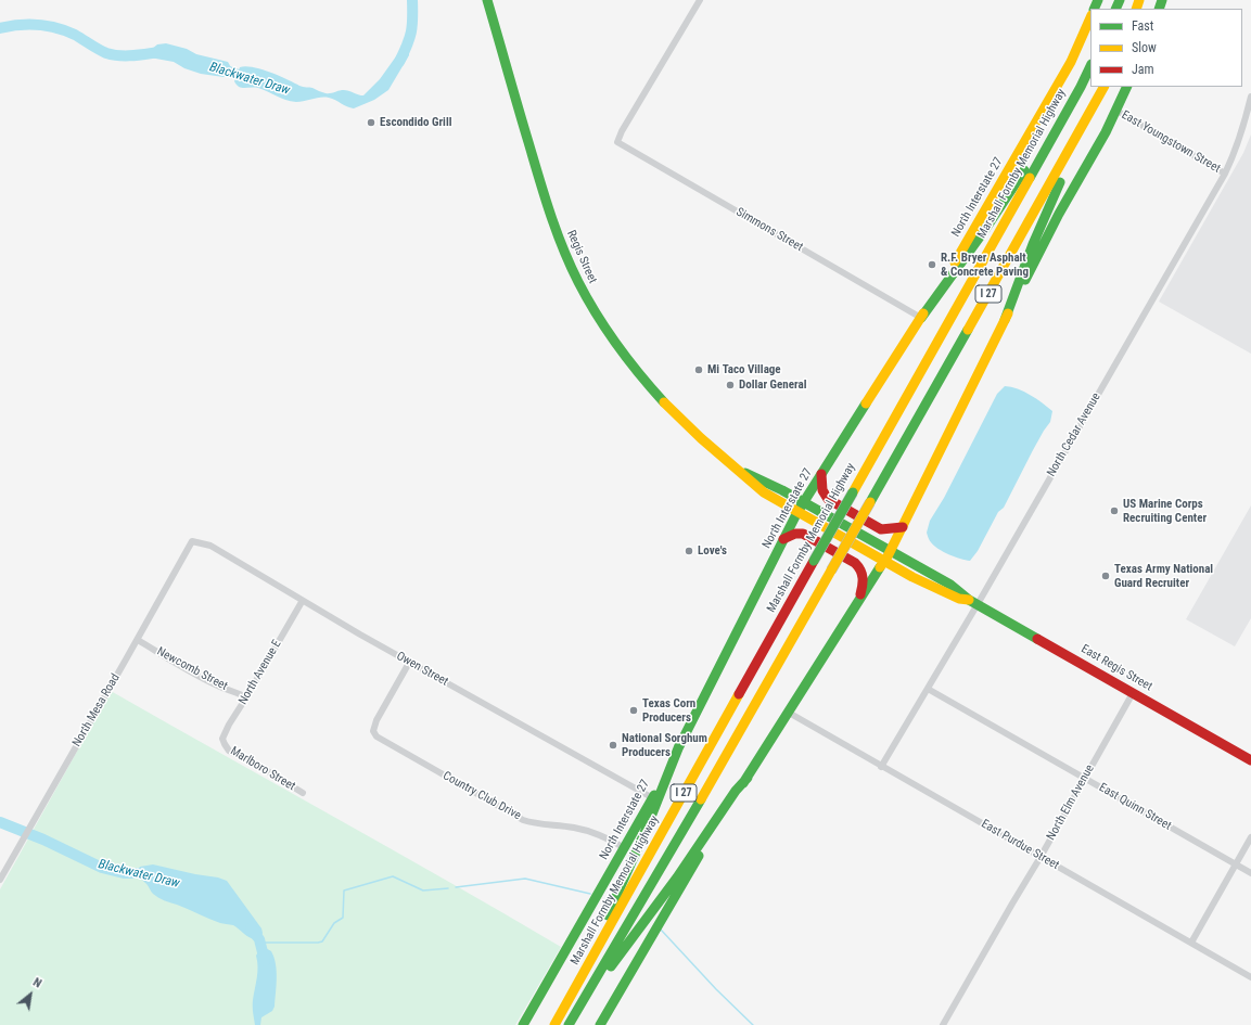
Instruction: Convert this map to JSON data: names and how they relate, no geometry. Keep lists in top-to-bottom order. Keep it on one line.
{"streets":{"main road":["Marshall Formby Memorial Highway","North Interstate 27","Regis Street","I 27","East Regis Street"],"street":["East Youngstown Street","Simmons Street","North Cedar Avenue","Newcomb Street","Owen Street","North Avenue E","North Mesa Road","Marlboro Street","Country Club Drive","North Elm Avenue","East Quinn Street","East Purdue Street"]},"crossings":[["East Youngstown Street","North Cedar Avenue"],["North Interstate 27","Simmons Street"],["North Interstate 27","Regis Street"],["North Interstate 27","Owen Street"],["North Interstate 27","Country Club Drive"],["Regis Street","East Regis Street"],["North Cedar Avenue","East Regis Street"],["North Cedar Avenue","East Quinn Street"],["North Cedar Avenue","East Purdue Street"],["East Regis Street","North Elm Avenue"],["Newcomb Street","North Avenue E"],["Newcomb Street","North Mesa Road"],["Owen Street","North Avenue E"],["Owen Street","North Mesa Road"],["Owen Street","Country Club Drive"],["North Avenue E","Marlboro Street"],["North Elm Avenue","East Quinn Street"],["North Elm Avenue","East Purdue Street"]],"water":["Blackwater Draw"],"places":["Escondido Grill","R.F. Bryer Asphalt & Concrete Paving","Mi Taco Village","Dollar General","US Marine Corps Recruiting Center","Love's","Texas Army National Guard Recruiter","Texas Corn Producers","National Sorghum Producers"],"legend":["Fast","Slow","Jam"],"north":"top right"}
